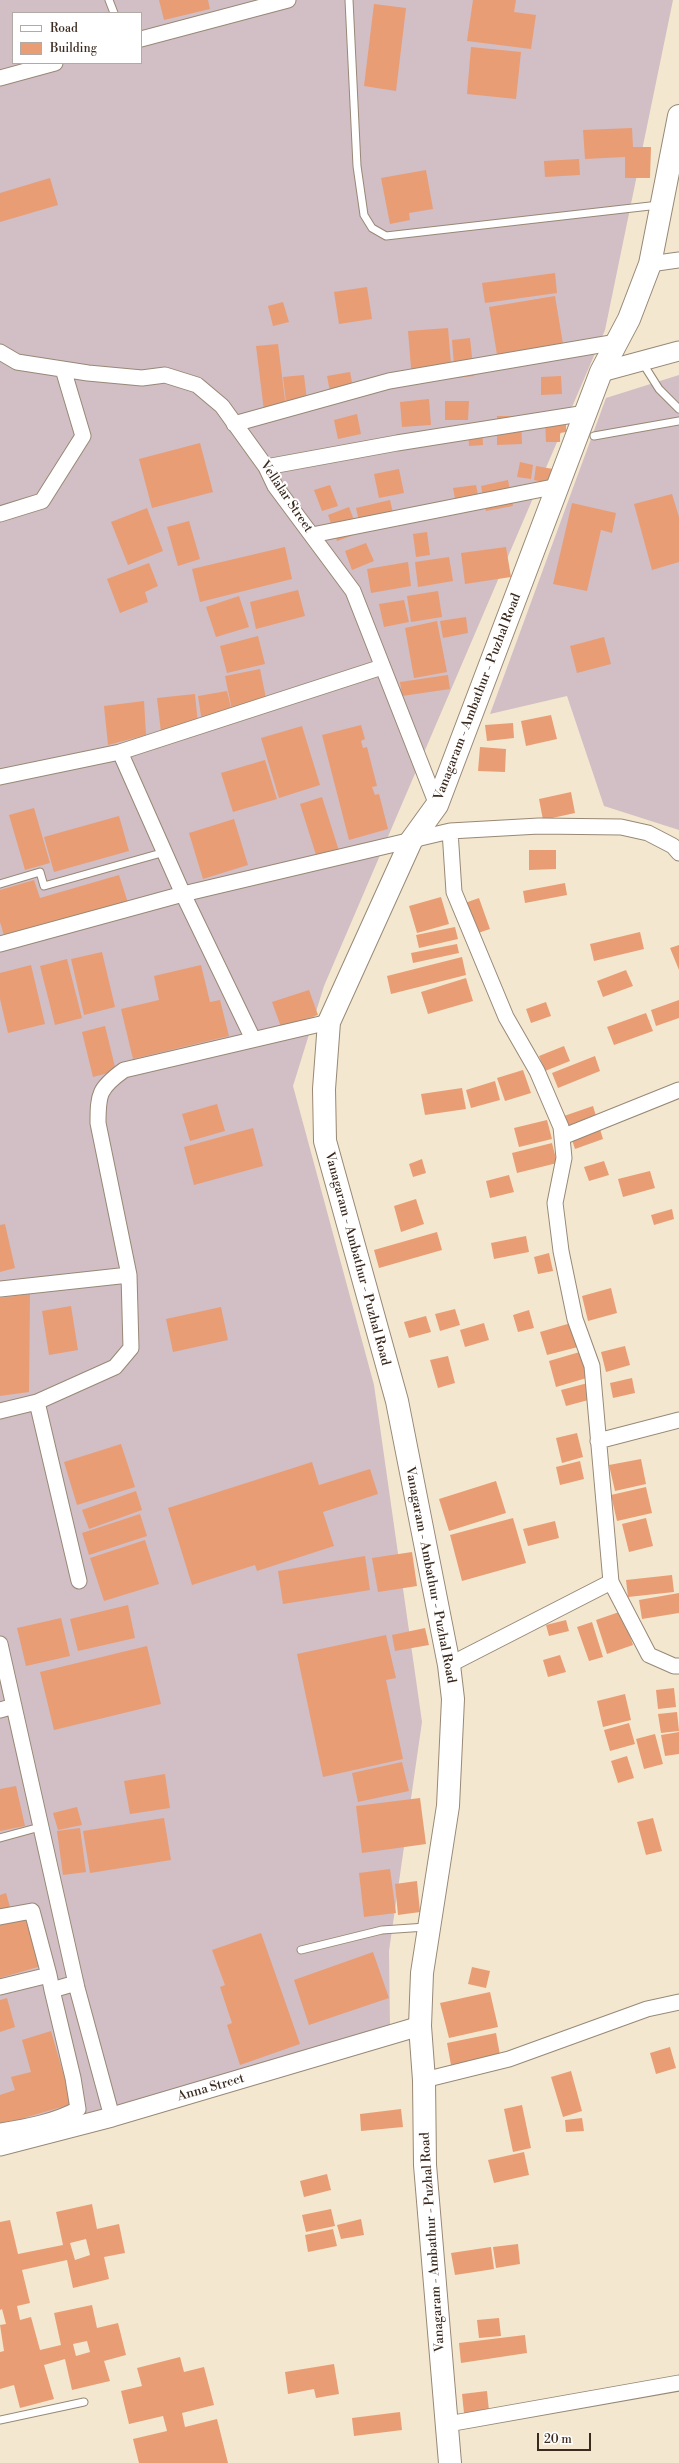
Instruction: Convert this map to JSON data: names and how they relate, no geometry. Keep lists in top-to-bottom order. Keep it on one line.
{"streets":{"main road":["Vanagaram - Ambathur - Puzhal Road"],"street":["Vellalar Street","Anna Street"]},"crossings":[["Vellalar Street","Vanagaram - Ambathur - Puzhal Road"],["Vanagaram - Ambathur - Puzhal Road","Anna Street"]],"legend":["Road","Building"],"scale_bar":"20 m"}
